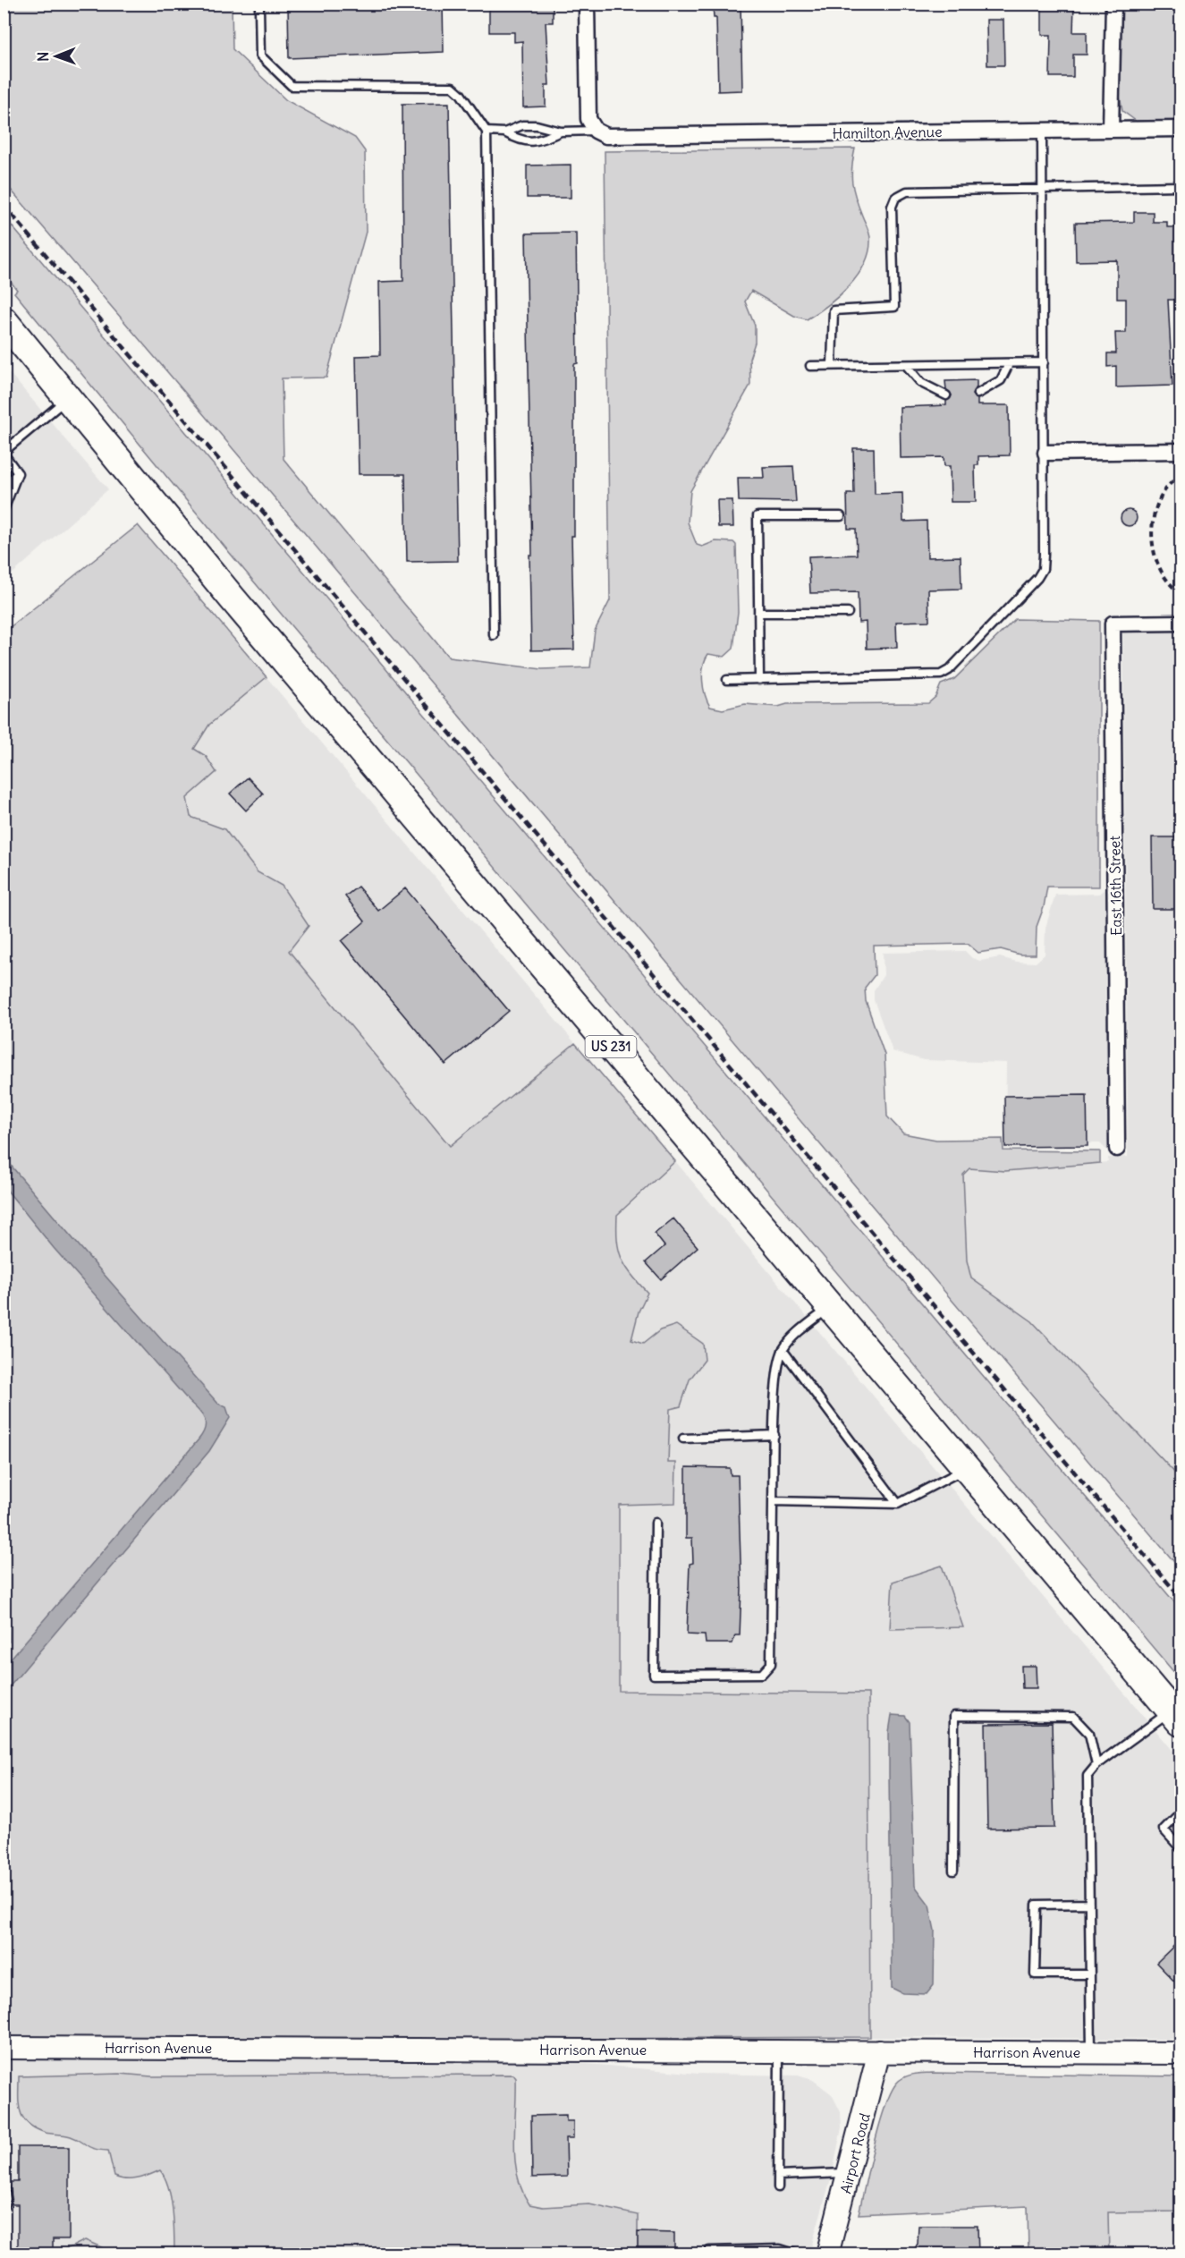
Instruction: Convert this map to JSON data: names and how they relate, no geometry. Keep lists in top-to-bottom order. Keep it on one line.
{"streets":{"highway":["US 231"],"street":["Hamilton Avenue","East 16th Street","Harrison Avenue","Airport Road"]},"crossings":[["Harrison Avenue","Airport Road"]],"north":"left"}
